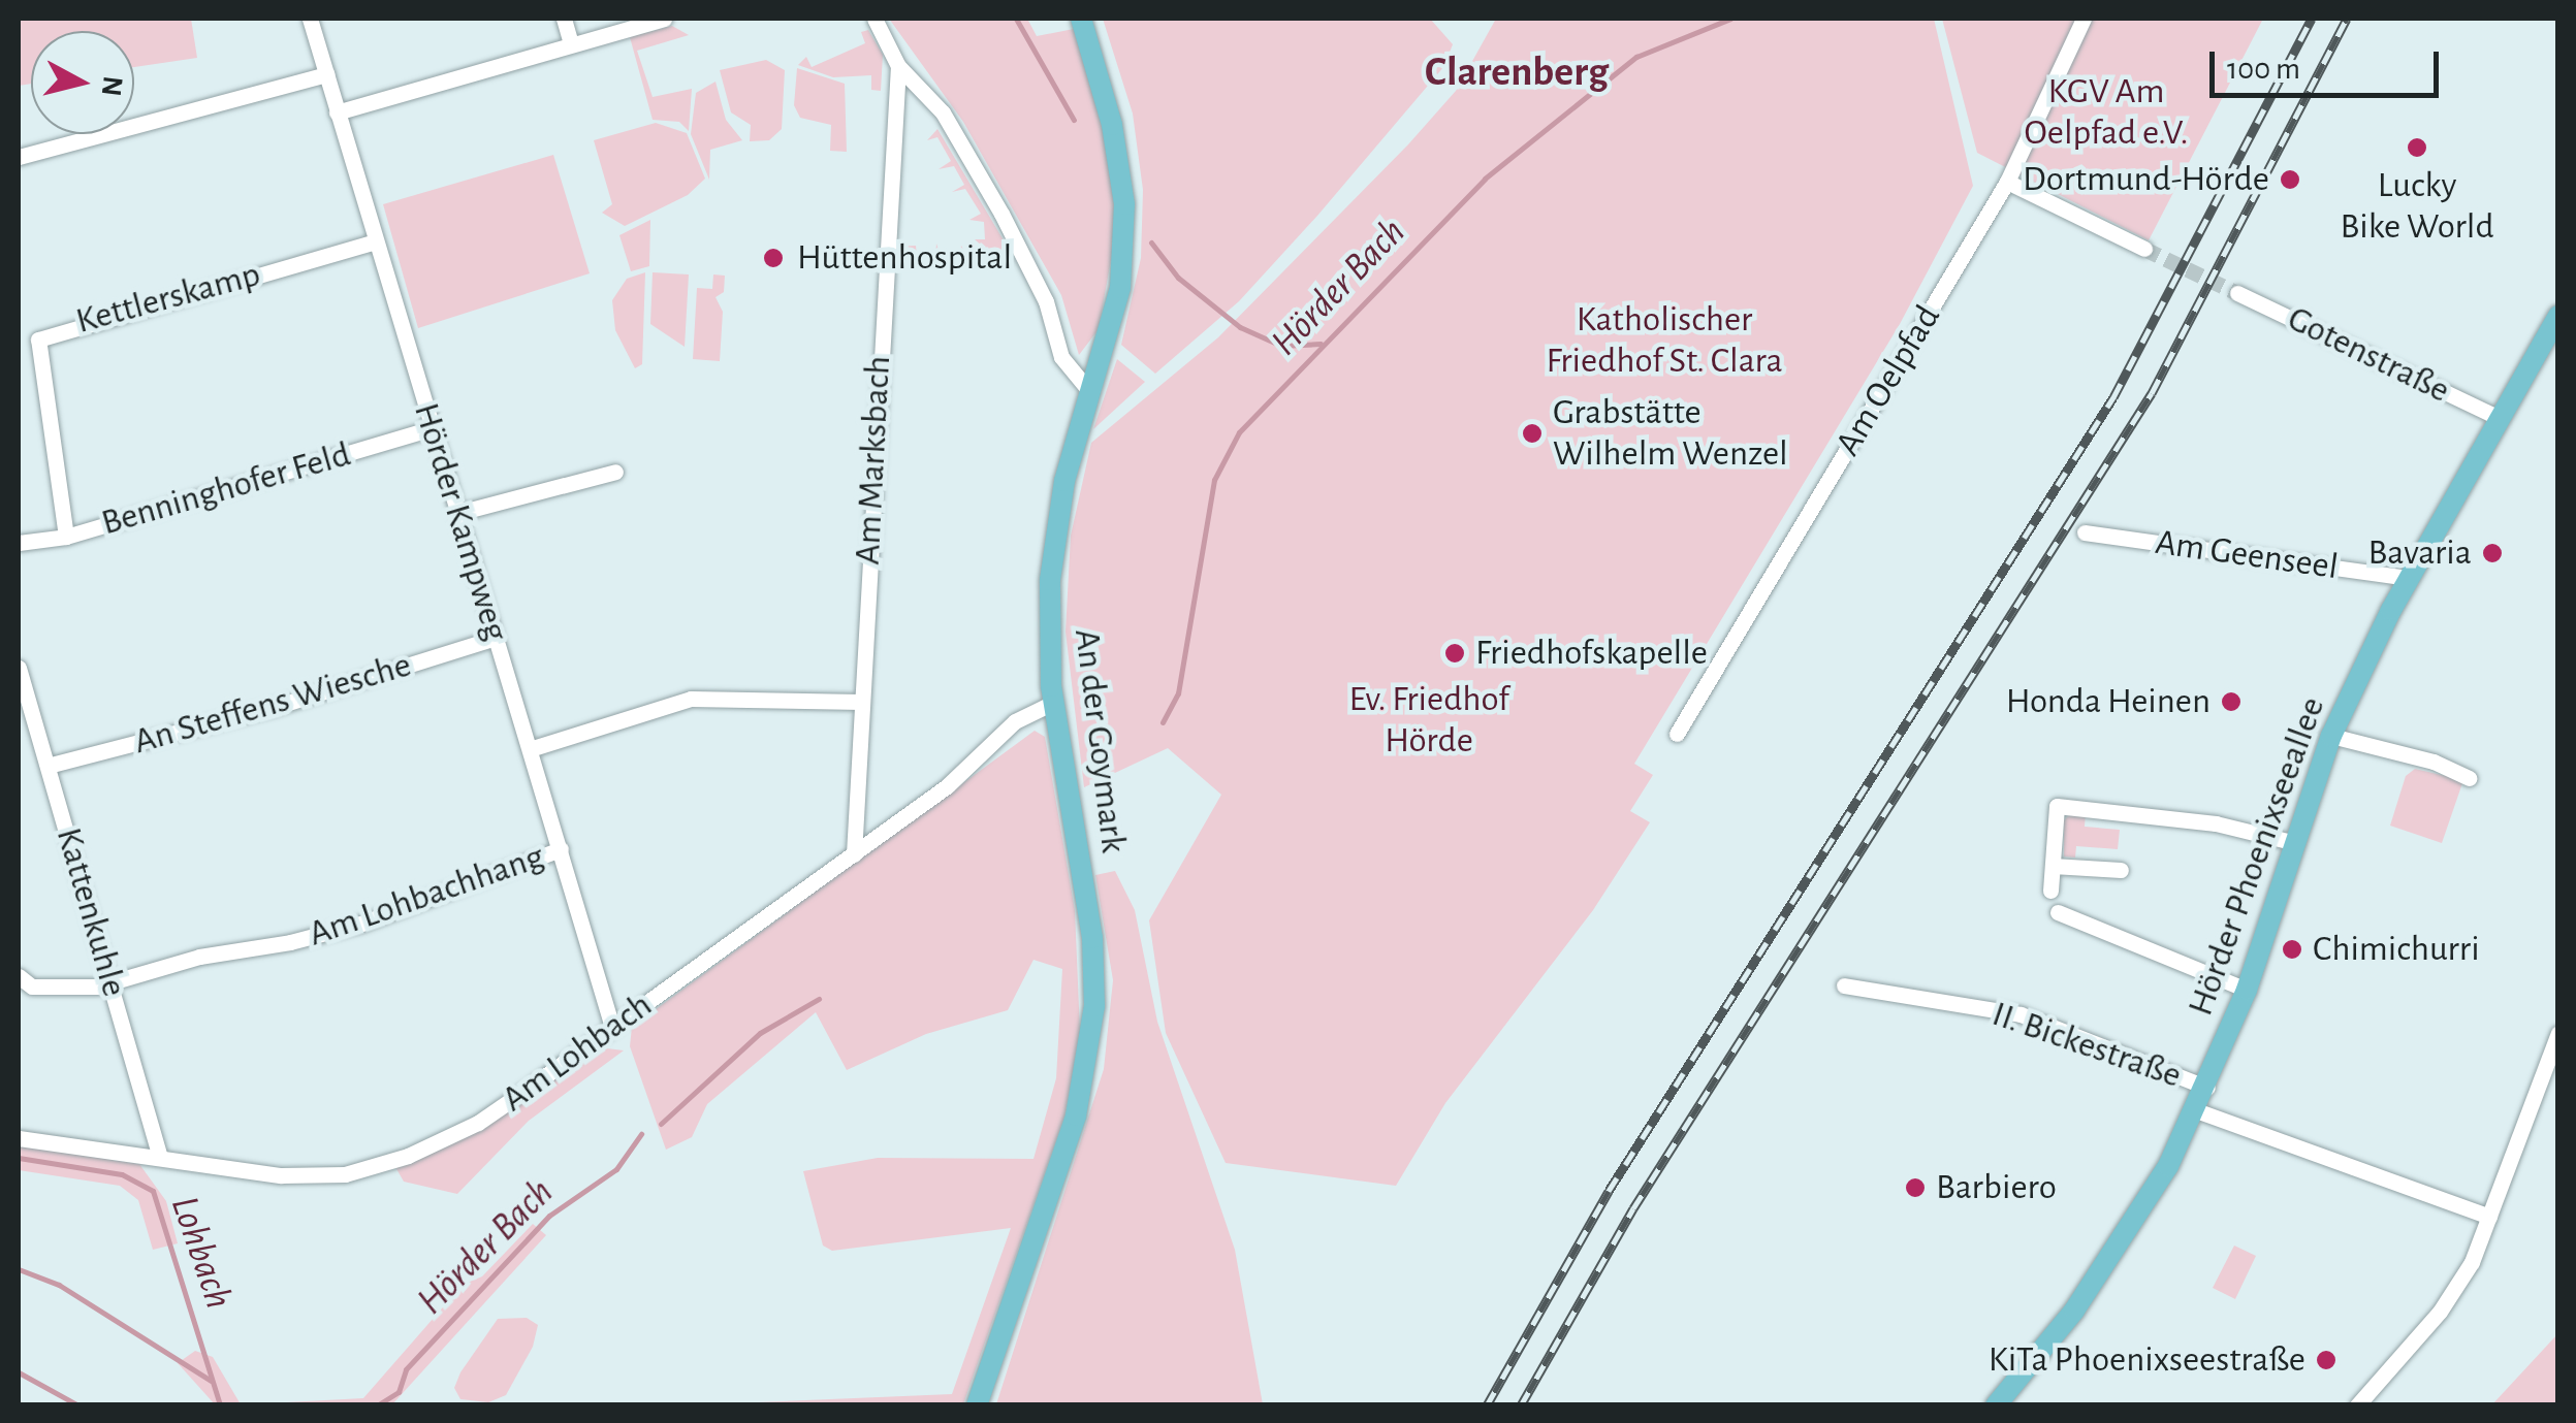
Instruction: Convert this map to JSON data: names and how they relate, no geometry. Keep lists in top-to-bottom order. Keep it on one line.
{"streets":{"main road":["An der Goymark","Hörder Phoenixseeallee"],"street":["Kettlerskamp","Gotenstraße","Am Oelpfad","Am Marksbach","Benninghofer Feld","Hörder Kampweg","Am Geenseel","An Steffens Wiesche","Am Lohbachhang","Kattenkuhle","II. Bickestraße","Am Lohbach"]},"crossings":[["Kettlerskamp","Benninghofer Feld"],["Kettlerskamp","Hörder Kampweg"],["Gotenstraße","Hörder Phoenixseeallee"],["Am Marksbach","An der Goymark"],["Am Marksbach","Am Lohbach"],["Benninghofer Feld","Hörder Kampweg"],["Hörder Kampweg","An Steffens Wiesche"],["Hörder Kampweg","Am Lohbachhang"],["Hörder Kampweg","Am Lohbach"],["Am Geenseel","Hörder Phoenixseeallee"],["An Steffens Wiesche","Kattenkuhle"],["An der Goymark","Am Lohbach"],["Hörder Phoenixseeallee","II. Bickestraße"],["Am Lohbachhang","Kattenkuhle"],["Kattenkuhle","Am Lohbach"]],"districts":["Clarenberg"],"water":["Hörder Bach","Lohbach"],"parks":["KGV Am Oelpfad e.V.","Katholischer Friedhof St. Clara","Ev. Friedhof Hörde"],"places":["Lucky Bike World","Dortmund-Hörde","Hüttenhospital","Grabstätte Wilhelm Wenzel","Bavaria","Friedhofskapelle","Honda Heinen","Chimichurri","Barbiero","KiTa Phoenixseestraße"],"scale_bar":"100 m","north":"right"}
